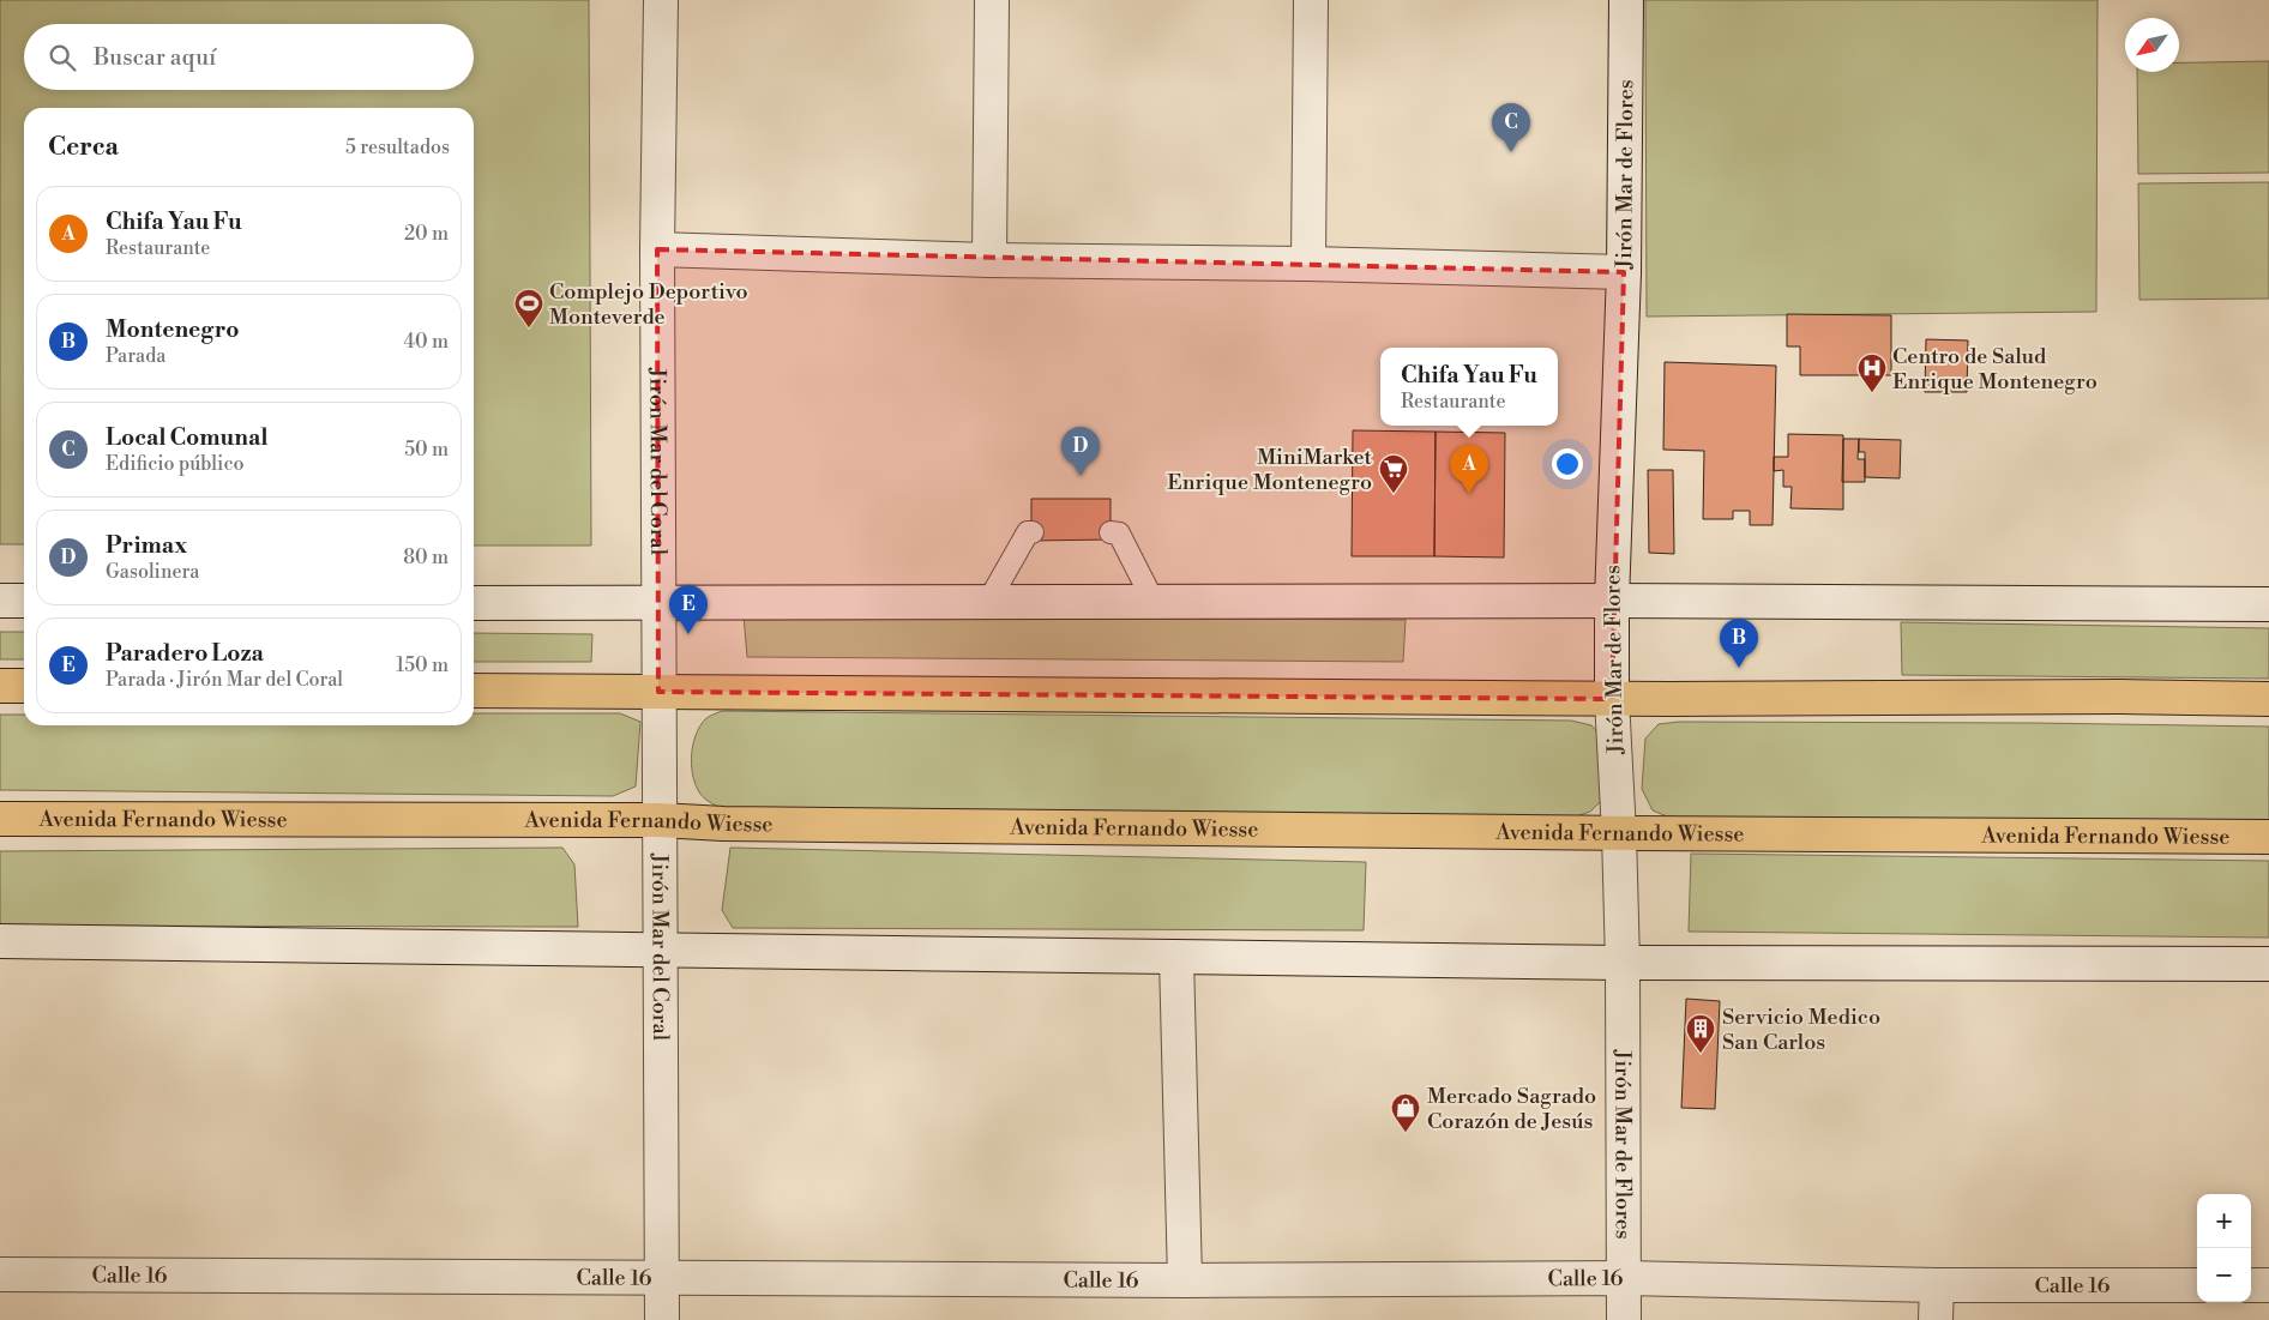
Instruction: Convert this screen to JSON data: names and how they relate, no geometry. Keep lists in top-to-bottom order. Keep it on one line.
{"streets":{"main road":["Avenida Fernando Wiesse"],"street":["Jirón Mar de Flores","Jirón Mar del Coral","Calle 16"]},"crossings":[["Jirón Mar de Flores","Avenida Fernando Wiesse"],["Jirón Mar de Flores","Calle 16"],["Jirón Mar del Coral","Avenida Fernando Wiesse"],["Jirón Mar del Coral","Calle 16"]],"places":{"sports":["Complejo Deportivo Monteverde"],"hospital":["Centro de Salud Enrique Montenegro"],"supermarket":["MiniMarket Enrique Montenegro"],"building":["Servicio Medico San Carlos"],"shop":["Mercado Sagrado Corazón de Jesús"]},"north":"bottom left","page":{"search":"Buscar aquí","pins":["C","D","A","E","B"],"heading":["Cerca","5 resultados"],"list":[{"mark":"A","name":"Chifa Yau Fu","note":"Restaurante","value":"20 m"},{"mark":"B","name":"Montenegro","note":"Parada","value":"40 m"},{"mark":"C","name":"Local Comunal","note":"Edificio público","value":"50 m"},{"mark":"D","name":"Primax","note":"Gasolinera","value":"80 m"},{"mark":"E","name":"Paradero Loza","note":"Parada · Jirón Mar del Coral","value":"150 m"}],"popup":["Chifa Yau Fu","Restaurante"],"map_buttons":["+","−"]}}
